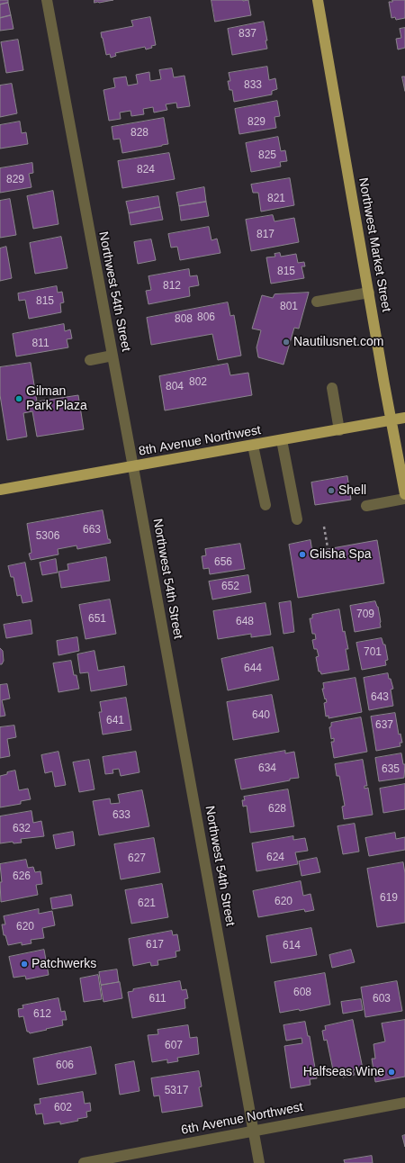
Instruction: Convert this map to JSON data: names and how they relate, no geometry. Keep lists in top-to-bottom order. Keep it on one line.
{"streets":{"main road":["Northwest Market Street","8th Avenue Northwest"],"street":["Northwest 54th Street","6th Avenue Northwest"]},"crossings":[["Northwest Market Street","8th Avenue Northwest"],["Northwest 54th Street","8th Avenue Northwest"],["Northwest 54th Street","6th Avenue Northwest"]],"places":["Nautilusnet.com","Gilman Park Plaza","Shell","Gilsha Spa","Patchwerks","Halfseas Wine"],"house_numbers":["837","833","829","828","825","824","829","821","817","815","812","815","801","806","808","811","802","804","663","5306","656","652","709","651","648","701","644","643","640","641","637","634","635","628","633","632","624","627","626","619","620","621","620","617","614","608","611","603","612","607","606","5317","602"]}
